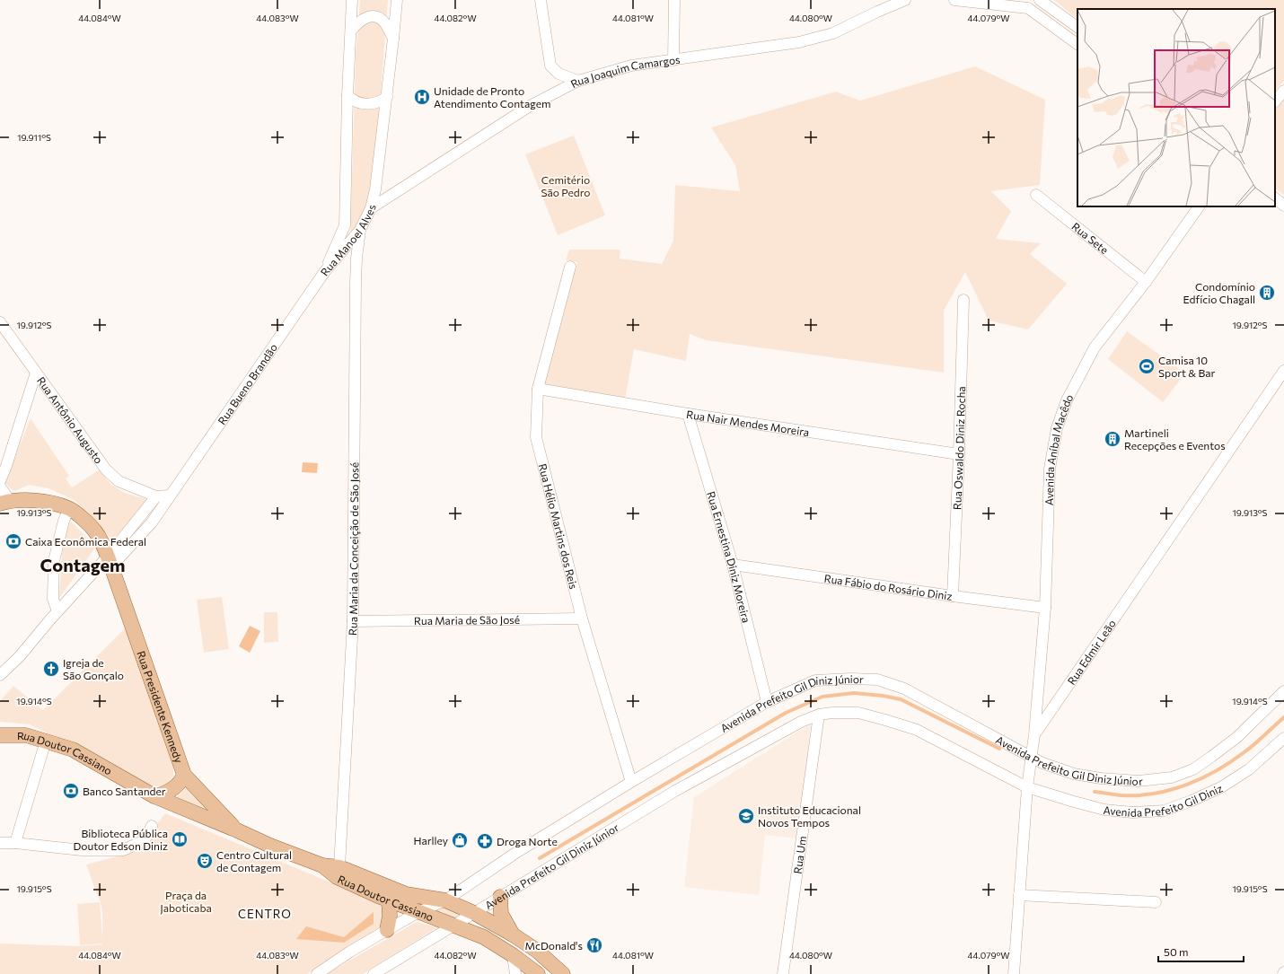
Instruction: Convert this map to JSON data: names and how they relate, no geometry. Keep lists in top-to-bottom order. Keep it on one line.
{"streets":{"main road":["Rua Presidente Kennedy","Rua Doutor Cassiano"],"street":["Rua Joaquim Camargos","Rua Manoel Alves","Rua Sete","Rua Bueno Brandão","Rua Antônio Augusto","Rua Nair Mendes Moreira","Rua Oswaldo Diniz Rocha","Avenida Aníbal Macêdo","Rua Hélio Martins dos Reis","Rua Maria da Conceição de São José","Rua Ernestina Diniz Moreira","Rua Fábio do Rosário Diniz","Rua Maria de São José","Rua Edmir Leão","Avenida Prefeito Gil Diniz Júnior","Avenida Prefeito Gil Diniz","Rua Um"]},"crossings":[["Rua Joaquim Camargos","Rua Manoel Alves"],["Rua Manoel Alves","Rua Bueno Brandão"],["Rua Manoel Alves","Rua Maria da Conceição de São José"],["Rua Sete","Avenida Aníbal Macêdo"],["Rua Bueno Brandão","Rua Antônio Augusto"],["Rua Bueno Brandão","Rua Presidente Kennedy"],["Rua Nair Mendes Moreira","Rua Oswaldo Diniz Rocha"],["Rua Nair Mendes Moreira","Rua Hélio Martins dos Reis"],["Rua Nair Mendes Moreira","Rua Ernestina Diniz Moreira"],["Rua Oswaldo Diniz Rocha","Rua Fábio do Rosário Diniz"],["Avenida Aníbal Macêdo","Rua Fábio do Rosário Diniz"],["Avenida Aníbal Macêdo","Rua Edmir Leão"],["Rua Hélio Martins dos Reis","Rua Maria de São José"],["Rua Hélio Martins dos Reis","Avenida Prefeito Gil Diniz Júnior"],["Rua Maria da Conceição de São José","Rua Maria de São José"],["Rua Maria da Conceição de São José","Rua Doutor Cassiano"],["Rua Ernestina Diniz Moreira","Rua Fábio do Rosário Diniz"],["Rua Ernestina Diniz Moreira","Avenida Prefeito Gil Diniz Júnior"],["Rua Edmir Leão","Avenida Prefeito Gil Diniz Júnior"],["Rua Edmir Leão","Avenida Prefeito Gil Diniz"],["Avenida Prefeito Gil Diniz Júnior","Rua Doutor Cassiano"],["Avenida Prefeito Gil Diniz Júnior","Avenida Prefeito Gil Diniz"],["Avenida Prefeito Gil Diniz Júnior","Rua Um"],["Rua Presidente Kennedy","Rua Doutor Cassiano"]],"districts":["Contagem","CENTRO"],"parks":["Cemitério São Pedro","Praça da Jaboticaba"],"places":{"hospital":["Unidade de Pronto Atendimento Contagem"],"building":["Condomínio Edfício Chagall","Martineli Recepções e Eventos"],"sports":["Camisa 10 Sport & Bar"],"bank":["Caixa Econômica Federal","Banco Santander"],"church":["Igreja de São Gonçalo"],"school or university":["Instituto Educacional Novos Tempos"],"library":["Biblioteca Pública Doutor Edson Diniz"],"shop":["Harlley"],"pharmacy":["Droga Norte"],"theatre":["Centro Cultural de Contagem"],"restaurant":["McDonald's"]},"scale_bar":"50 m","coordinates":["44.084°W","44.083°W","44.082°W","44.081°W","44.080°W","44.079°W","19.911°S","19.912°S","19.913°S","19.914°S","19.915°S"]}
